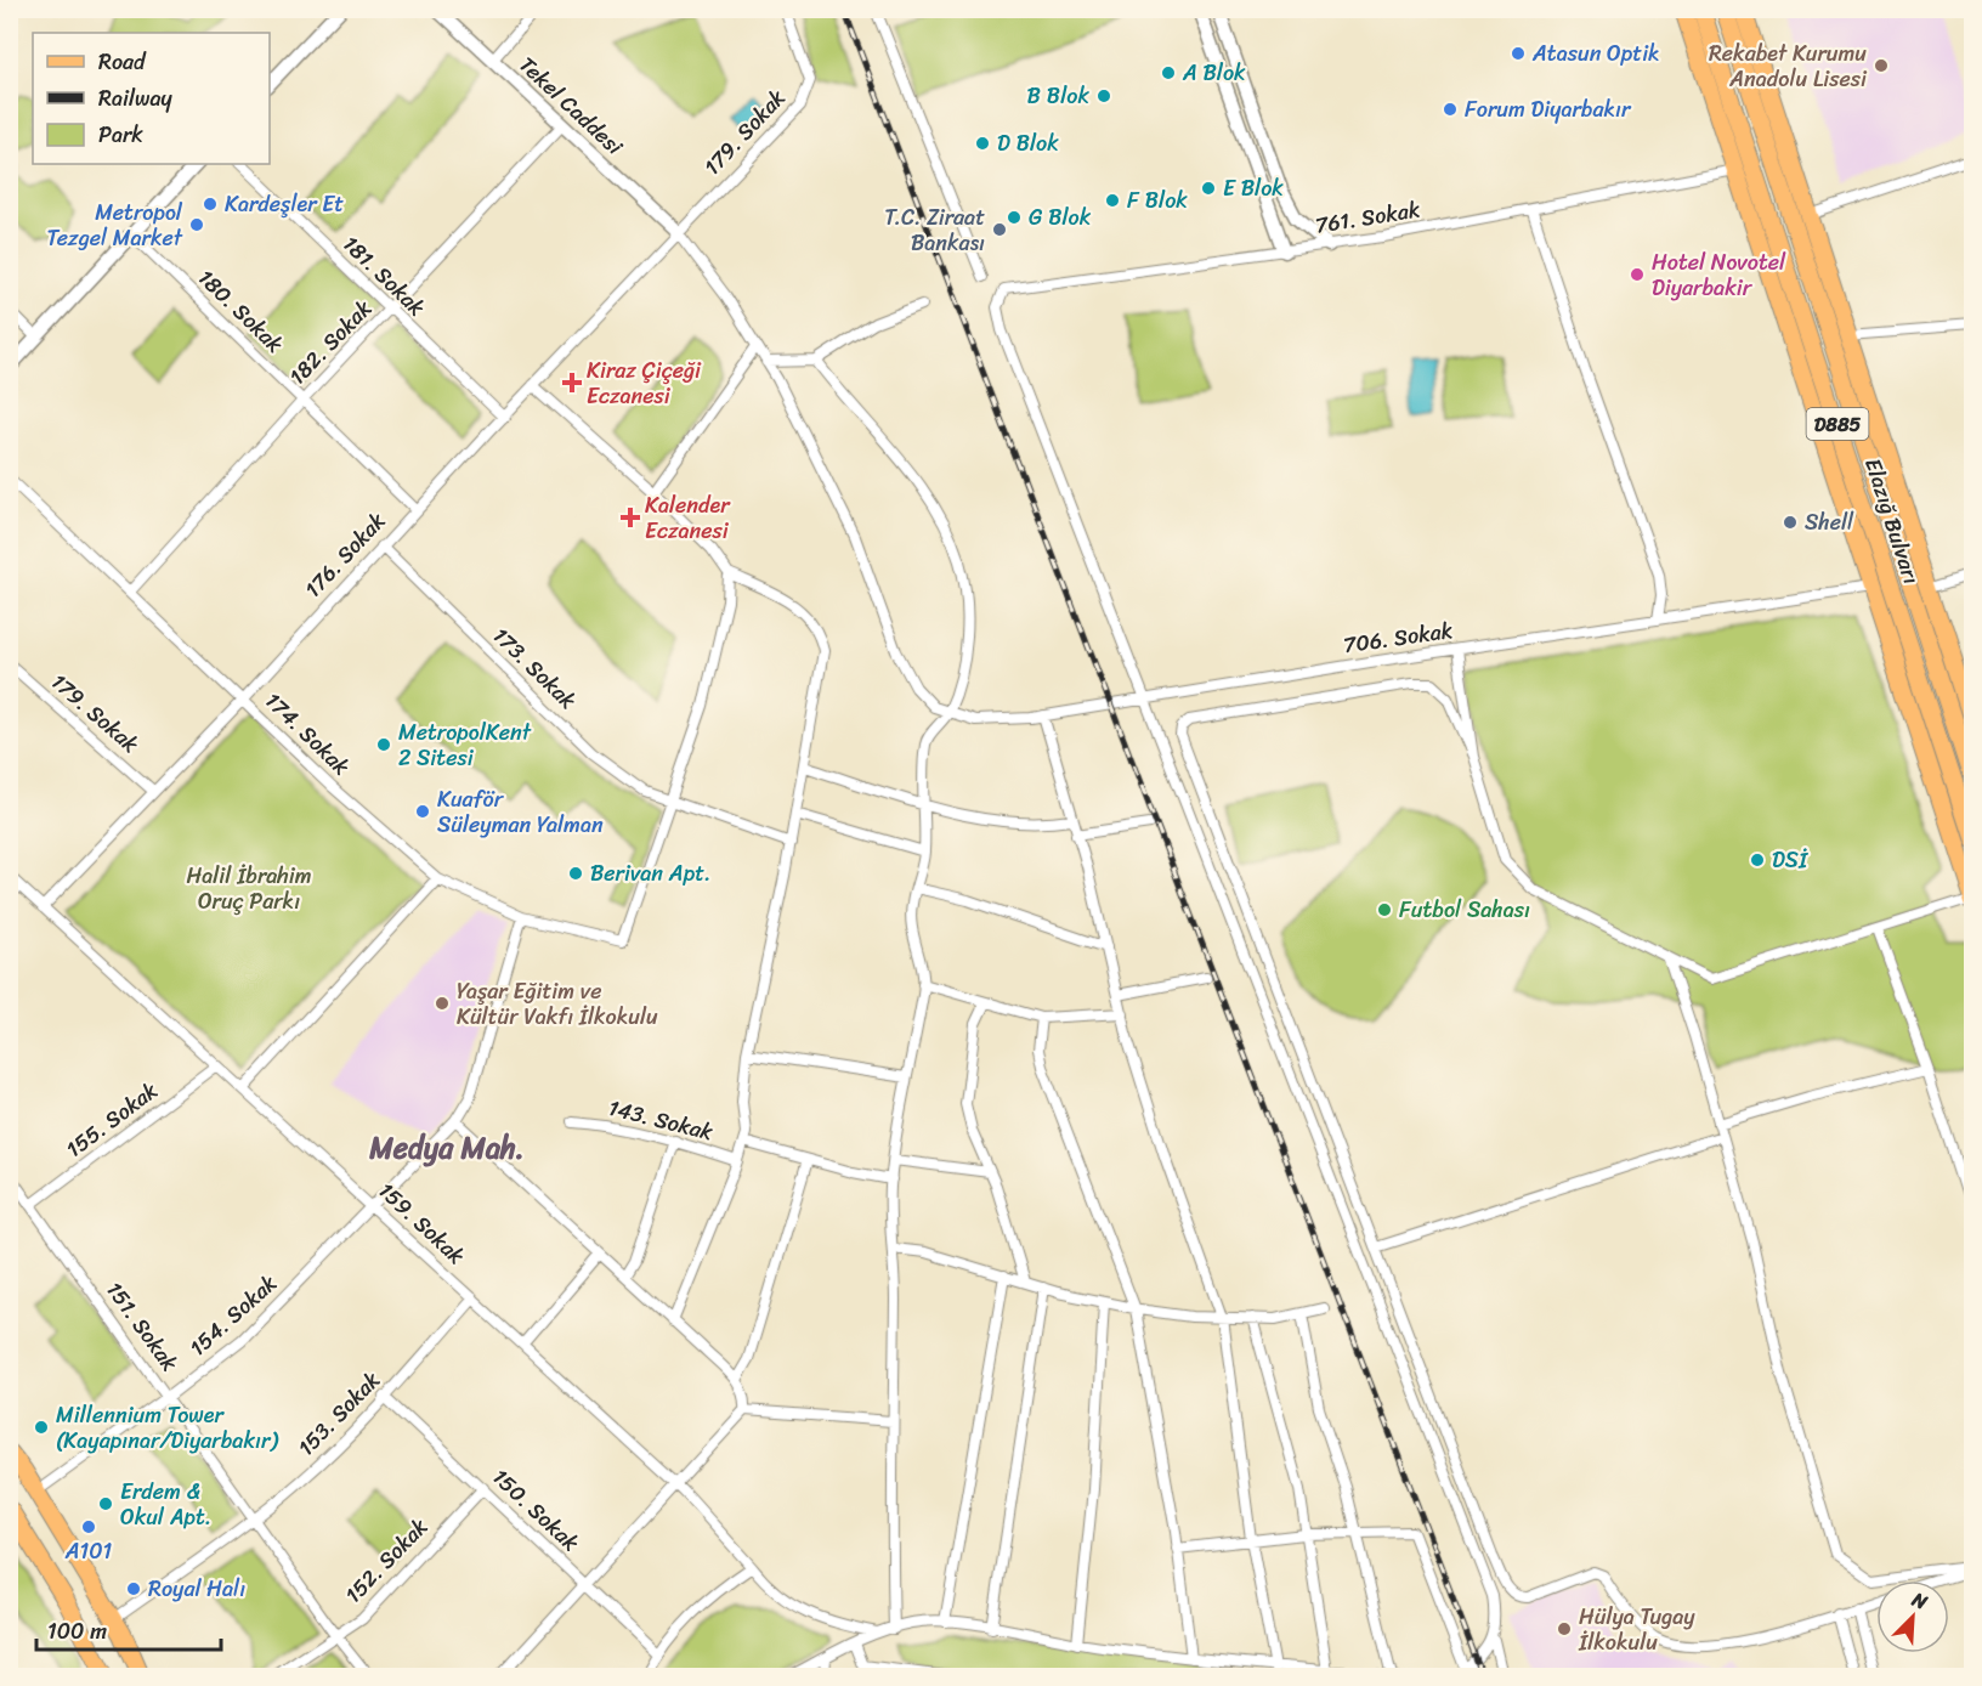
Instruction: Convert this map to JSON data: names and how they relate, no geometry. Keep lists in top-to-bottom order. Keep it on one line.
{"streets":{"main road":["D885","Elazığ Bulvarı"],"street":["Tekel Caddesi","179. Sokak","761. Sokak","181. Sokak","180. Sokak","182. Sokak","176. Sokak","706. Sokak","173. Sokak","174. Sokak","155. Sokak","143. Sokak","159. Sokak","154. Sokak","151. Sokak","153. Sokak","150. Sokak","152. Sokak"]},"crossings":[["Tekel Caddesi","179. Sokak"],["Tekel Caddesi","182. Sokak"],["Tekel Caddesi","176. Sokak"],["179. Sokak","176. Sokak"],["761. Sokak","706. Sokak"],["181. Sokak","182. Sokak"],["181. Sokak","176. Sokak"],["180. Sokak","182. Sokak"],["180. Sokak","176. Sokak"],["182. Sokak","174. Sokak"],["176. Sokak","173. Sokak"],["176. Sokak","174. Sokak"],["176. Sokak","159. Sokak"],["173. Sokak","174. Sokak"],["174. Sokak","154. Sokak"],["155. Sokak","159. Sokak"],["155. Sokak","151. Sokak"],["159. Sokak","154. Sokak"],["159. Sokak","153. Sokak"],["154. Sokak","151. Sokak"],["151. Sokak","153. Sokak"],["151. Sokak","152. Sokak"],["153. Sokak","150. Sokak"],["150. Sokak","152. Sokak"]],"districts":["Medya Mah."],"parks":["Halil İbrahim Oruç Parkı"],"places":{"other":["Atasun Optik","Rekabet Kurumu Anadolu Lisesi","A Blok","B Blok","Forum Diyarbakır","D Blok","E Blok","F Blok","Kardeşler Et","G Blok","Metropol Tezgel Market","T.C. Ziraat Bankası","Hotel Novotel Diyarbakir","Shell","MetropolKent 2 Sitesi","Kuaför Süleyman Yalman","DSİ","Berivan Apt.","Futbol Sahası","Yaşar Eğitim ve Kültür Vakfı İlkokulu","Millennium Tower (Kayapınar/Diyarbakır)","Erdem & Okul Apt.","A101","Royal Halı","Hülya Tugay İlkokulu"],"health":["Kiraz Çiçeği Eczanesi","Kalender Eczanesi"]},"legend":["Road","Railway","Park"],"scale_bar":"100 m","north":"top right"}
